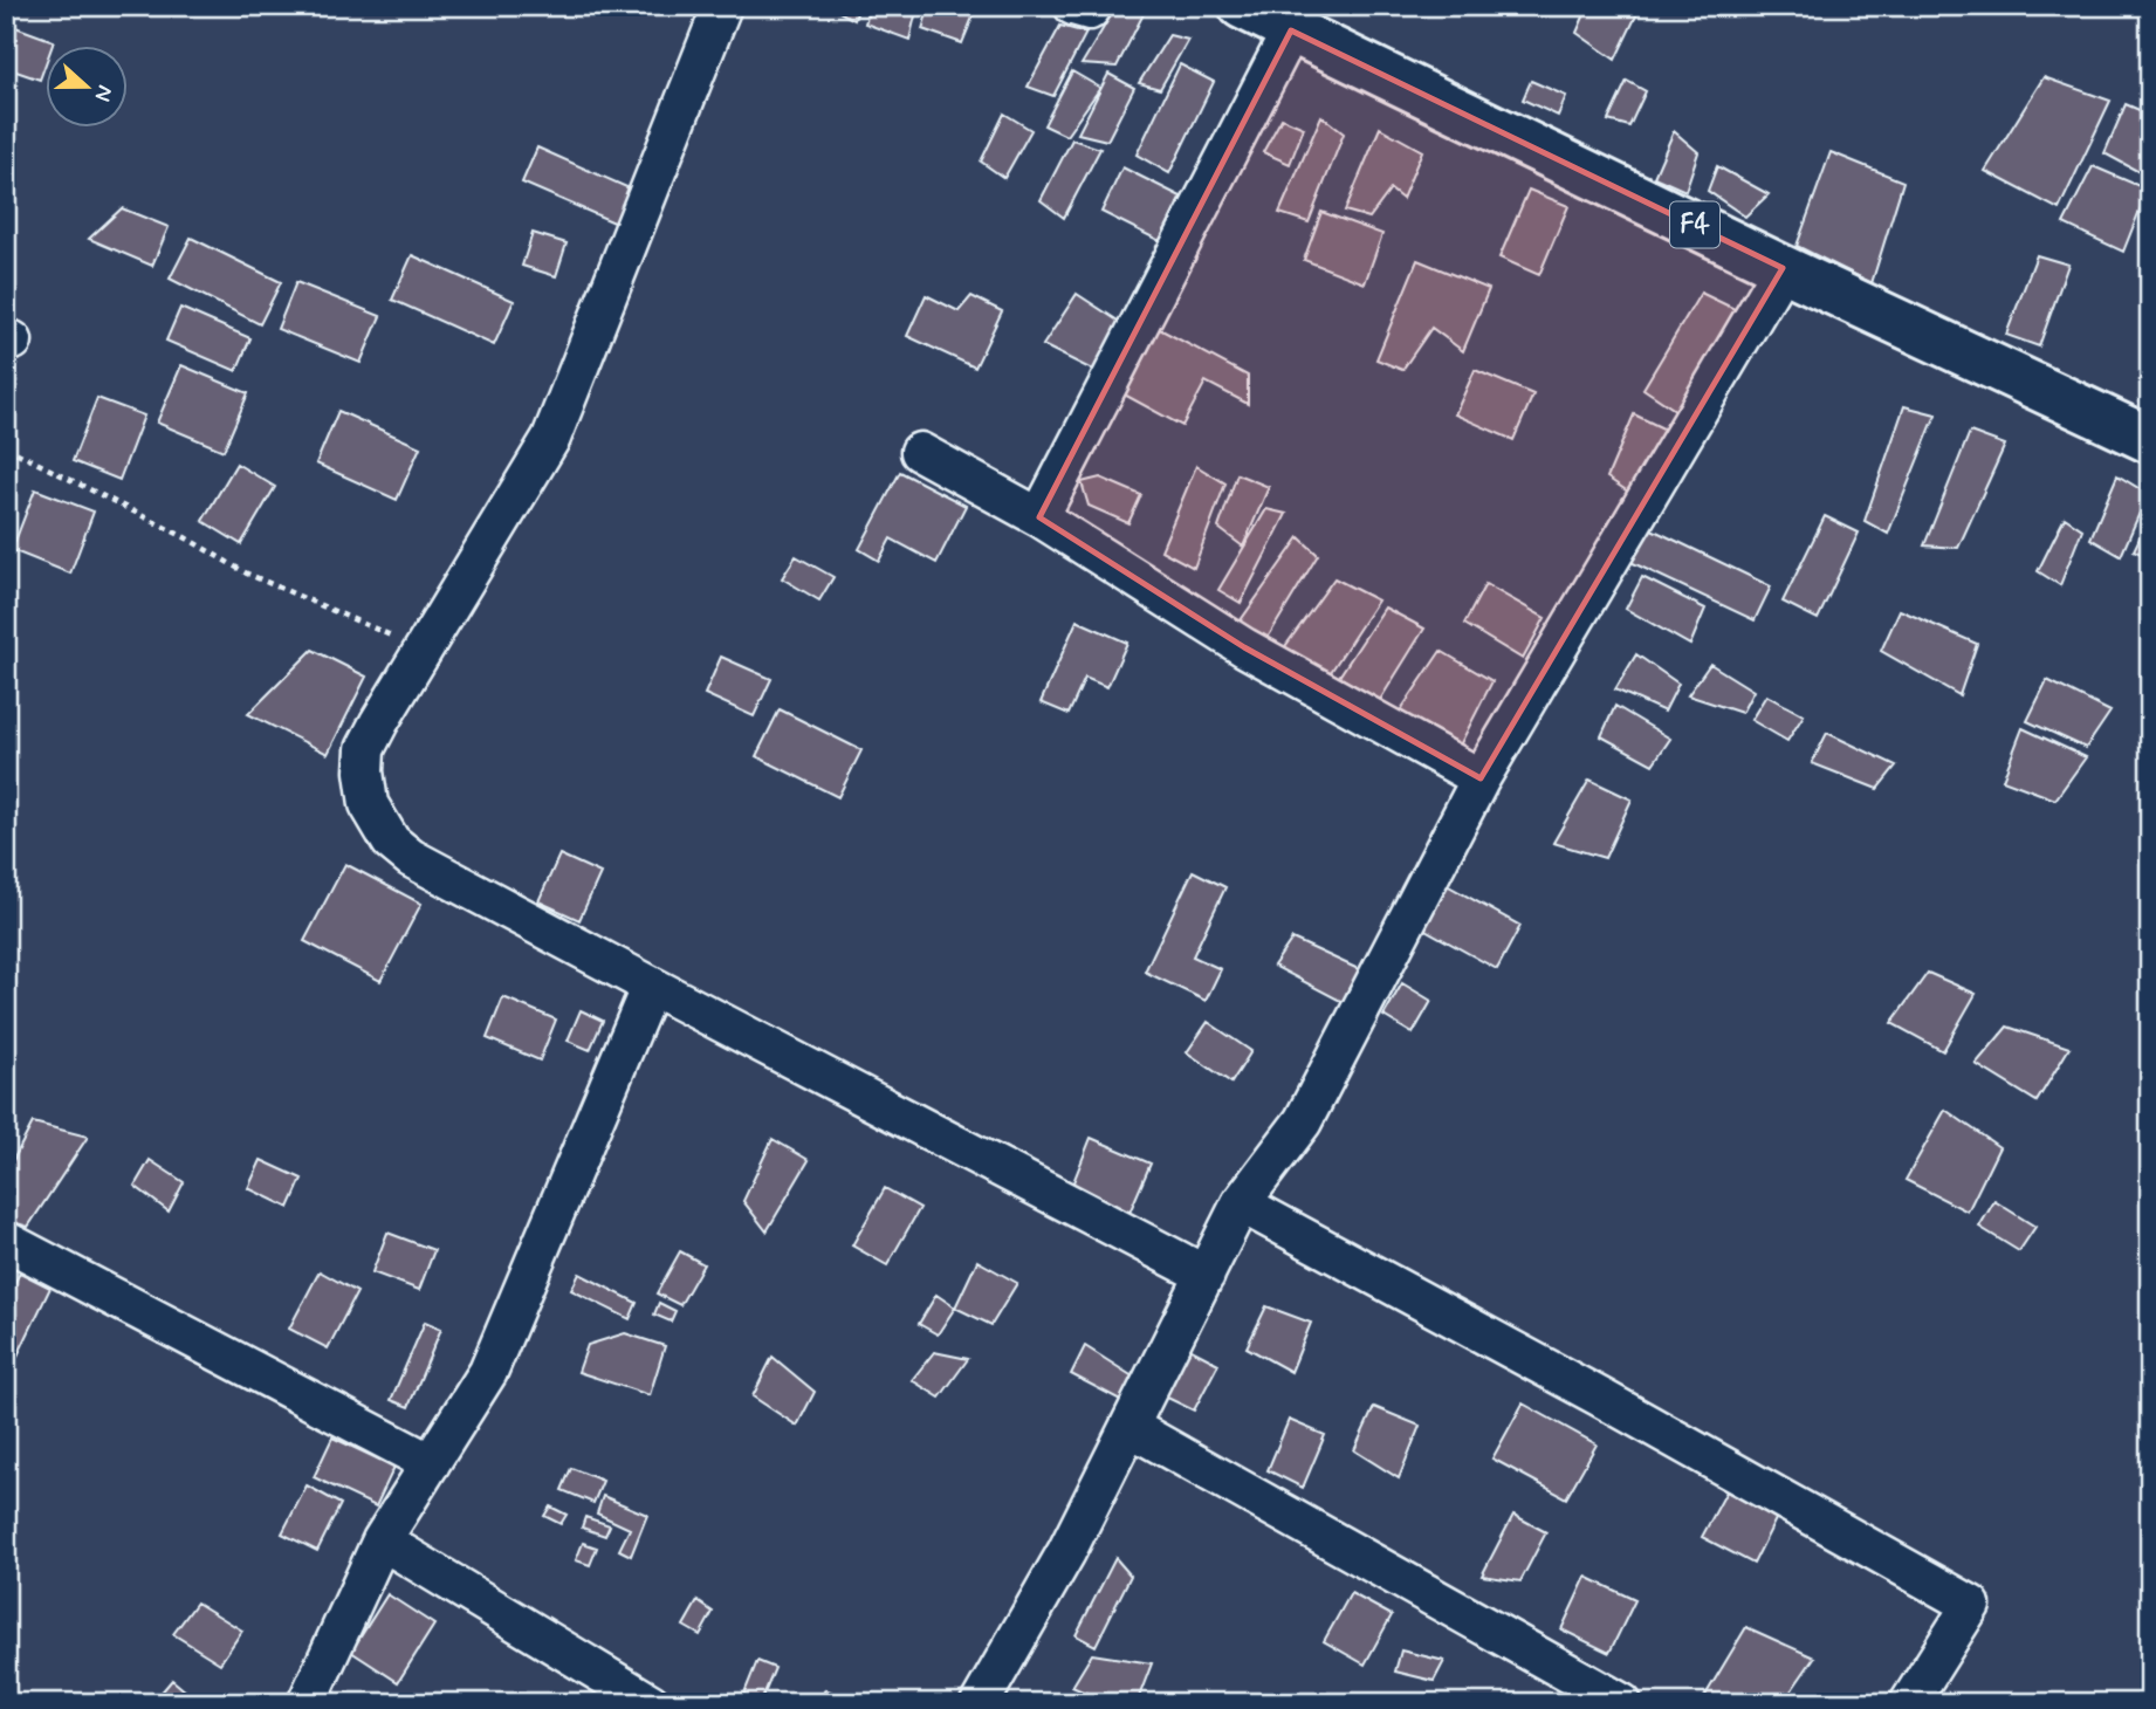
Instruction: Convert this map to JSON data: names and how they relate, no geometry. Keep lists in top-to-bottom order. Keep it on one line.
{"streets":{"main road":["F4"]},"north":"right"}
